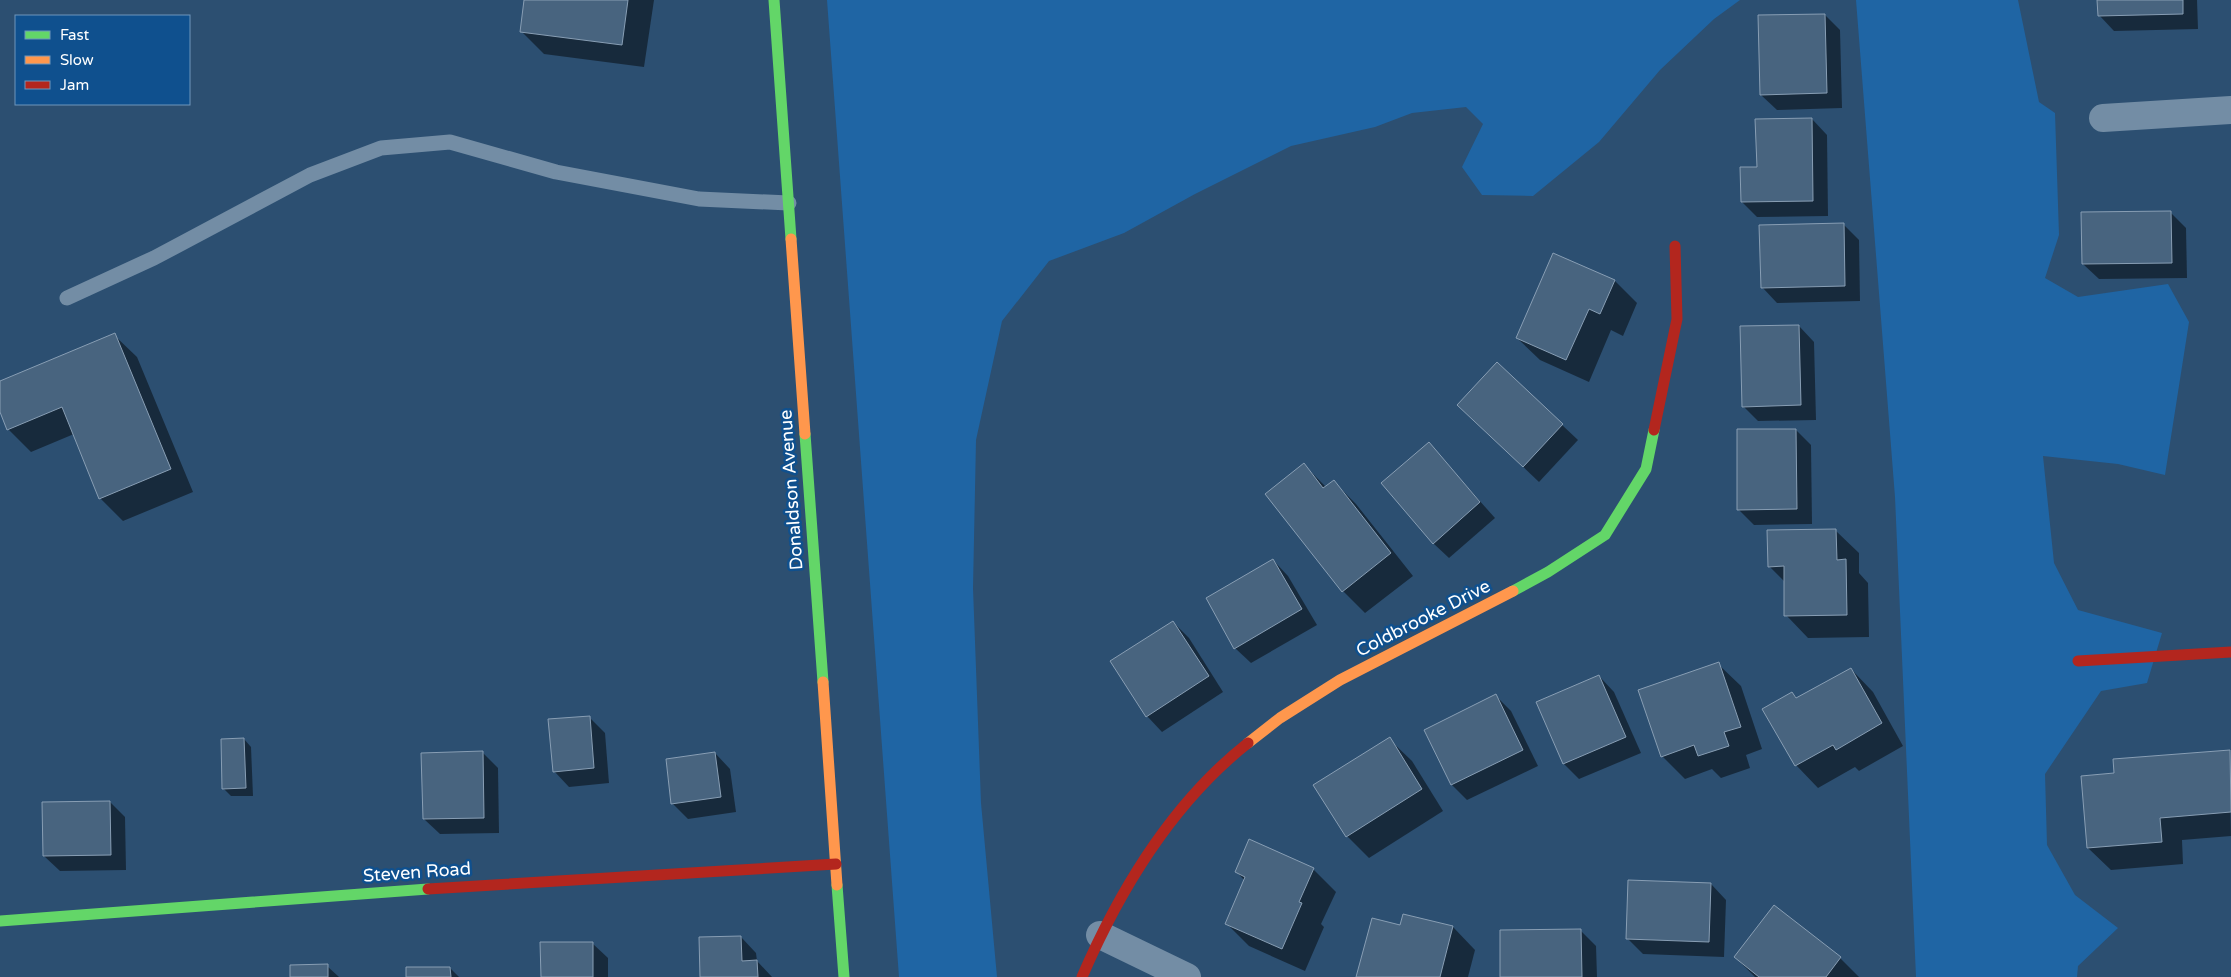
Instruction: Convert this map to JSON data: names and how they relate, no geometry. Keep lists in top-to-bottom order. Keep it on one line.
{"streets":{"street":["Donaldson Avenue","Coldbrooke Drive","Steven Road"]},"crossings":[["Donaldson Avenue","Steven Road"]],"legend":["Fast","Slow","Jam"]}
